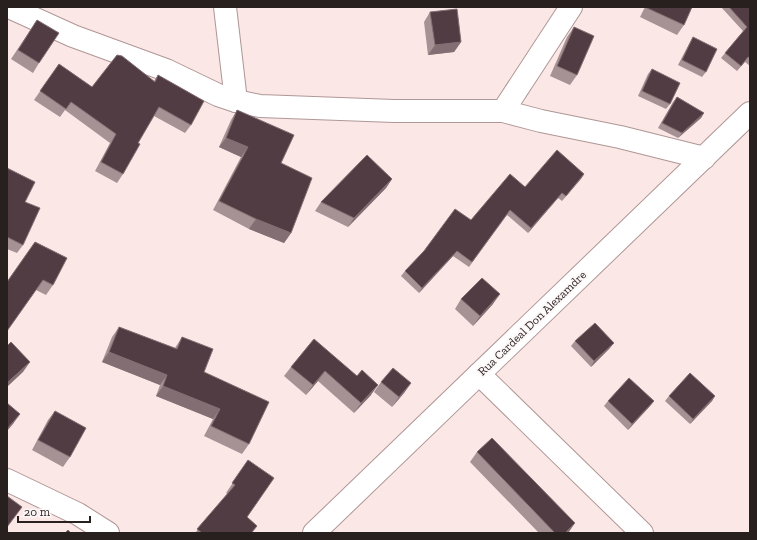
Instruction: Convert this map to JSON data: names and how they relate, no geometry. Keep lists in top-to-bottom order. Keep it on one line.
{"streets":{"street":["Rua Cardeal Don Alexamdre"]},"scale_bar":"20 m"}
